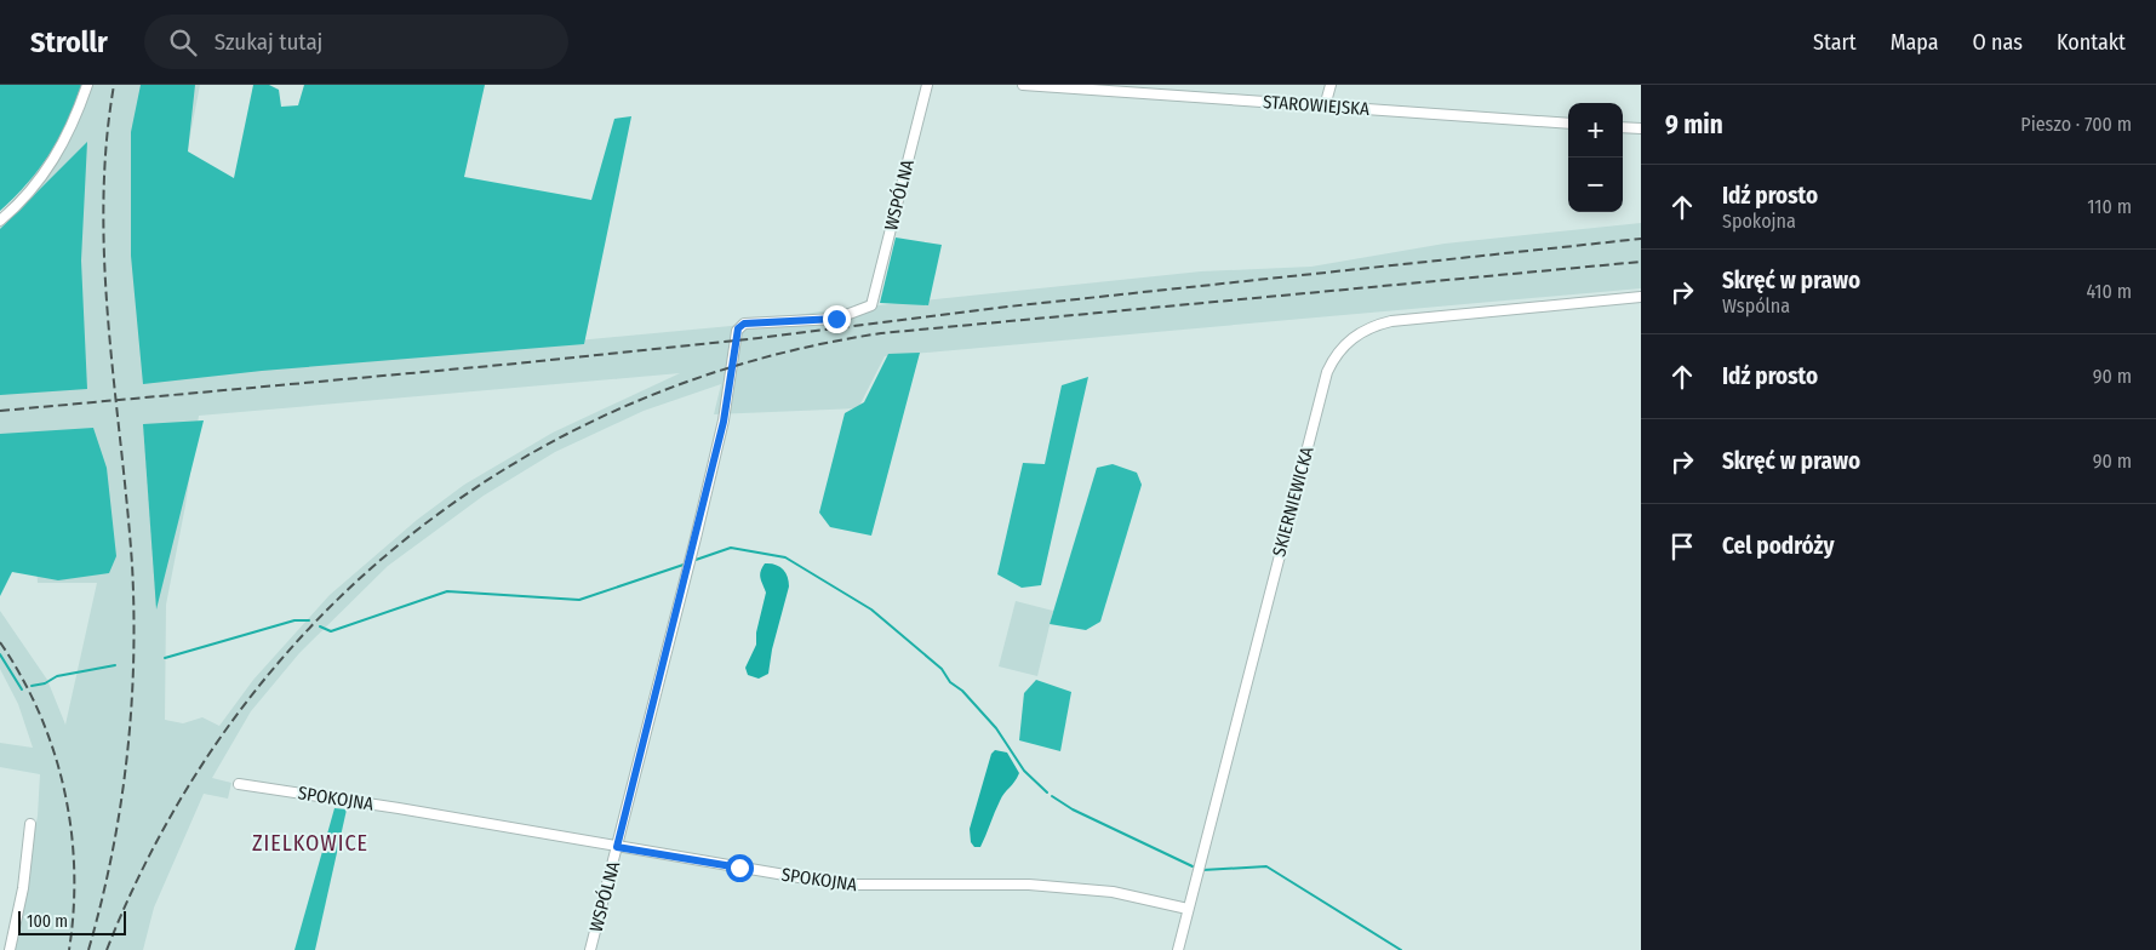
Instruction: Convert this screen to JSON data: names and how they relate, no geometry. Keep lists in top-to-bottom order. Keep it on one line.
{"streets":{"street":["STAROWIEJSKA","WSPÓLNA","SKIERNIEWICKA","SPOKOJNA"]},"crossings":[["WSPÓLNA","SPOKOJNA"],["SKIERNIEWICKA","SPOKOJNA"]],"districts":["ZIELKOWICE"],"scale_bar":"100 m","page":{"header":"Strollr","search":"Szukaj tutaj","nav":["Start","Mapa","O nas","Kontakt"],"heading":["9 min","Pieszo · 700 m"],"map_buttons":["+","−"],"list":[["Idź prosto","Spokojna","110 m"],["Skręć w prawo","Wspólna","410 m"],["Idź prosto","90 m"],["Skręć w prawo","90 m"],"Cel podróży"],"scale":"100 m"}}
